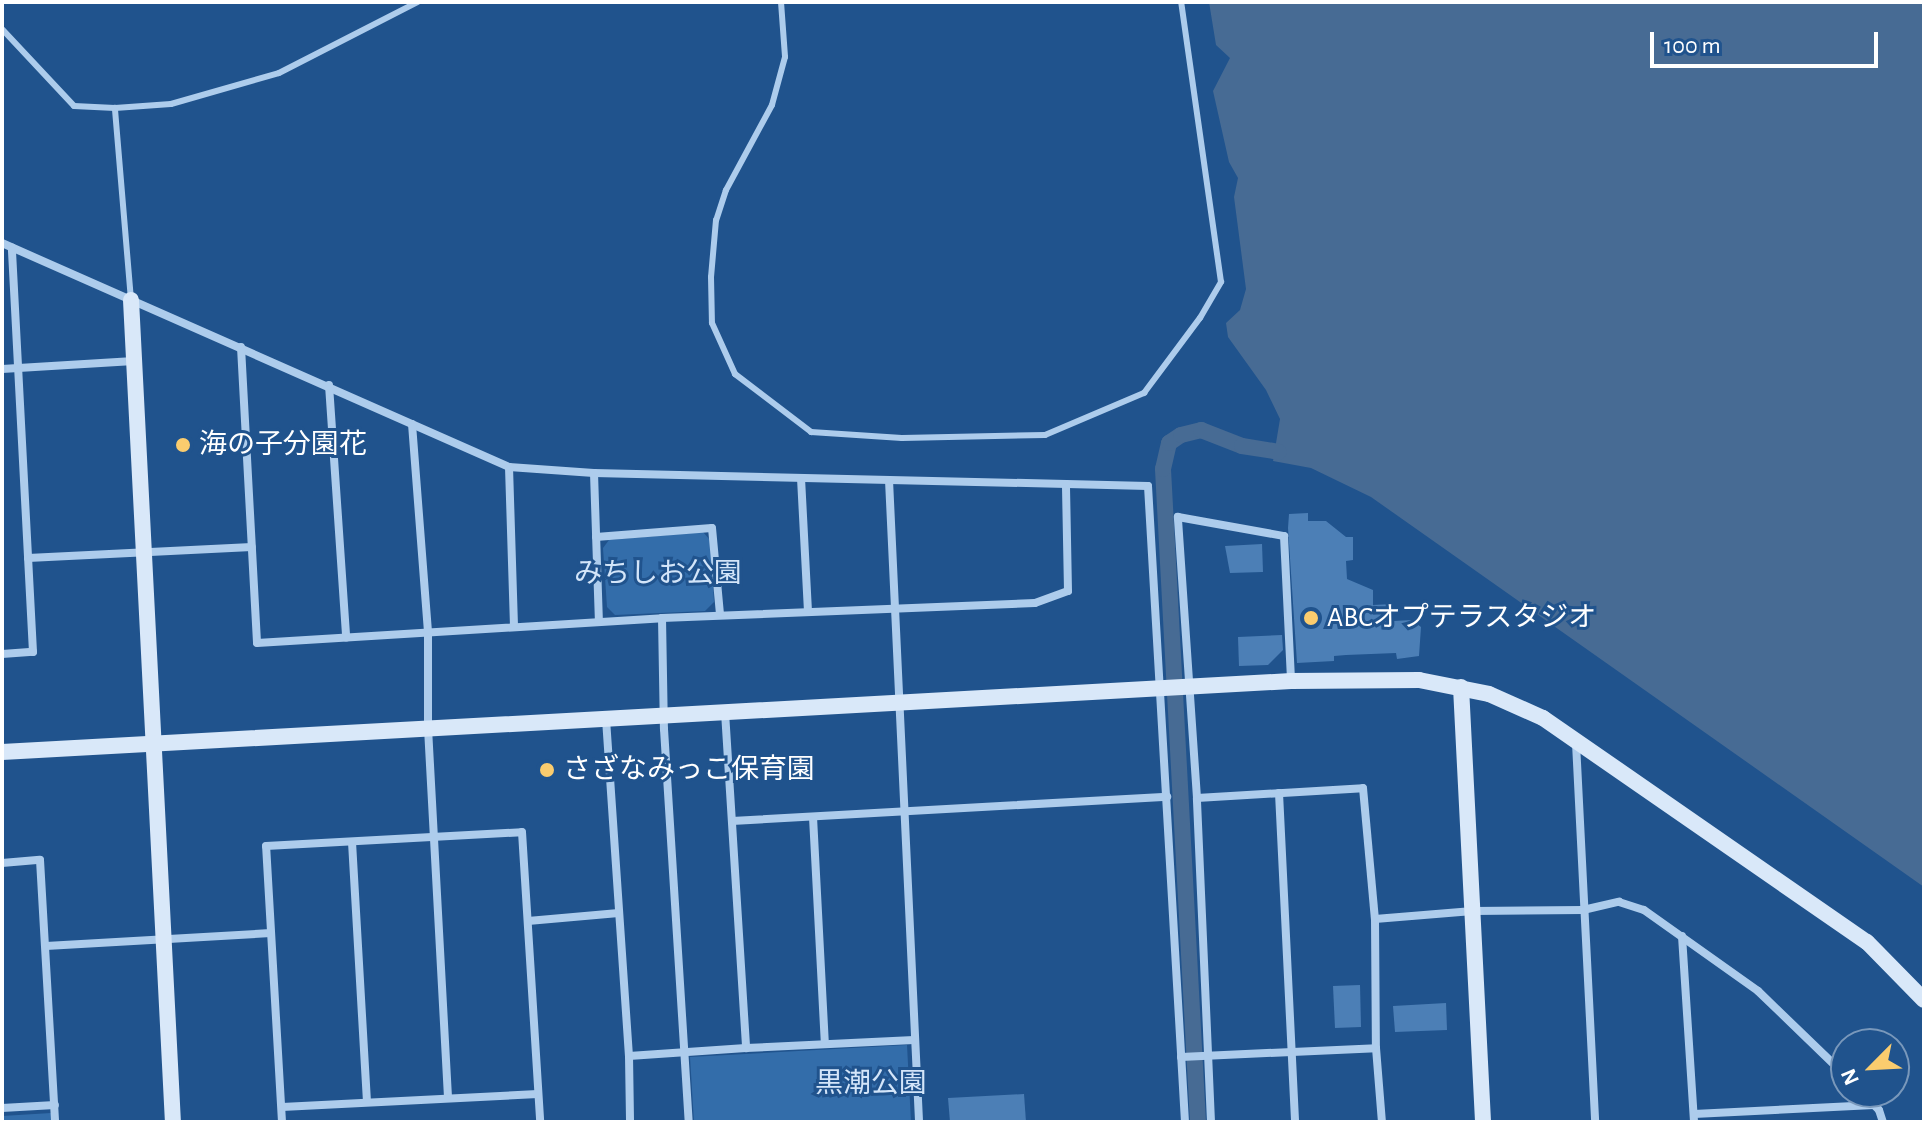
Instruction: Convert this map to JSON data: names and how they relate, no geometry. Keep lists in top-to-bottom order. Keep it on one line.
{"parks":["みちしお公園","黒潮公園"],"places":["海の子分園花","ABCオプテラスタジオ","さざなみっこ保育園"],"scale_bar":"100 m","north":"bottom left"}
